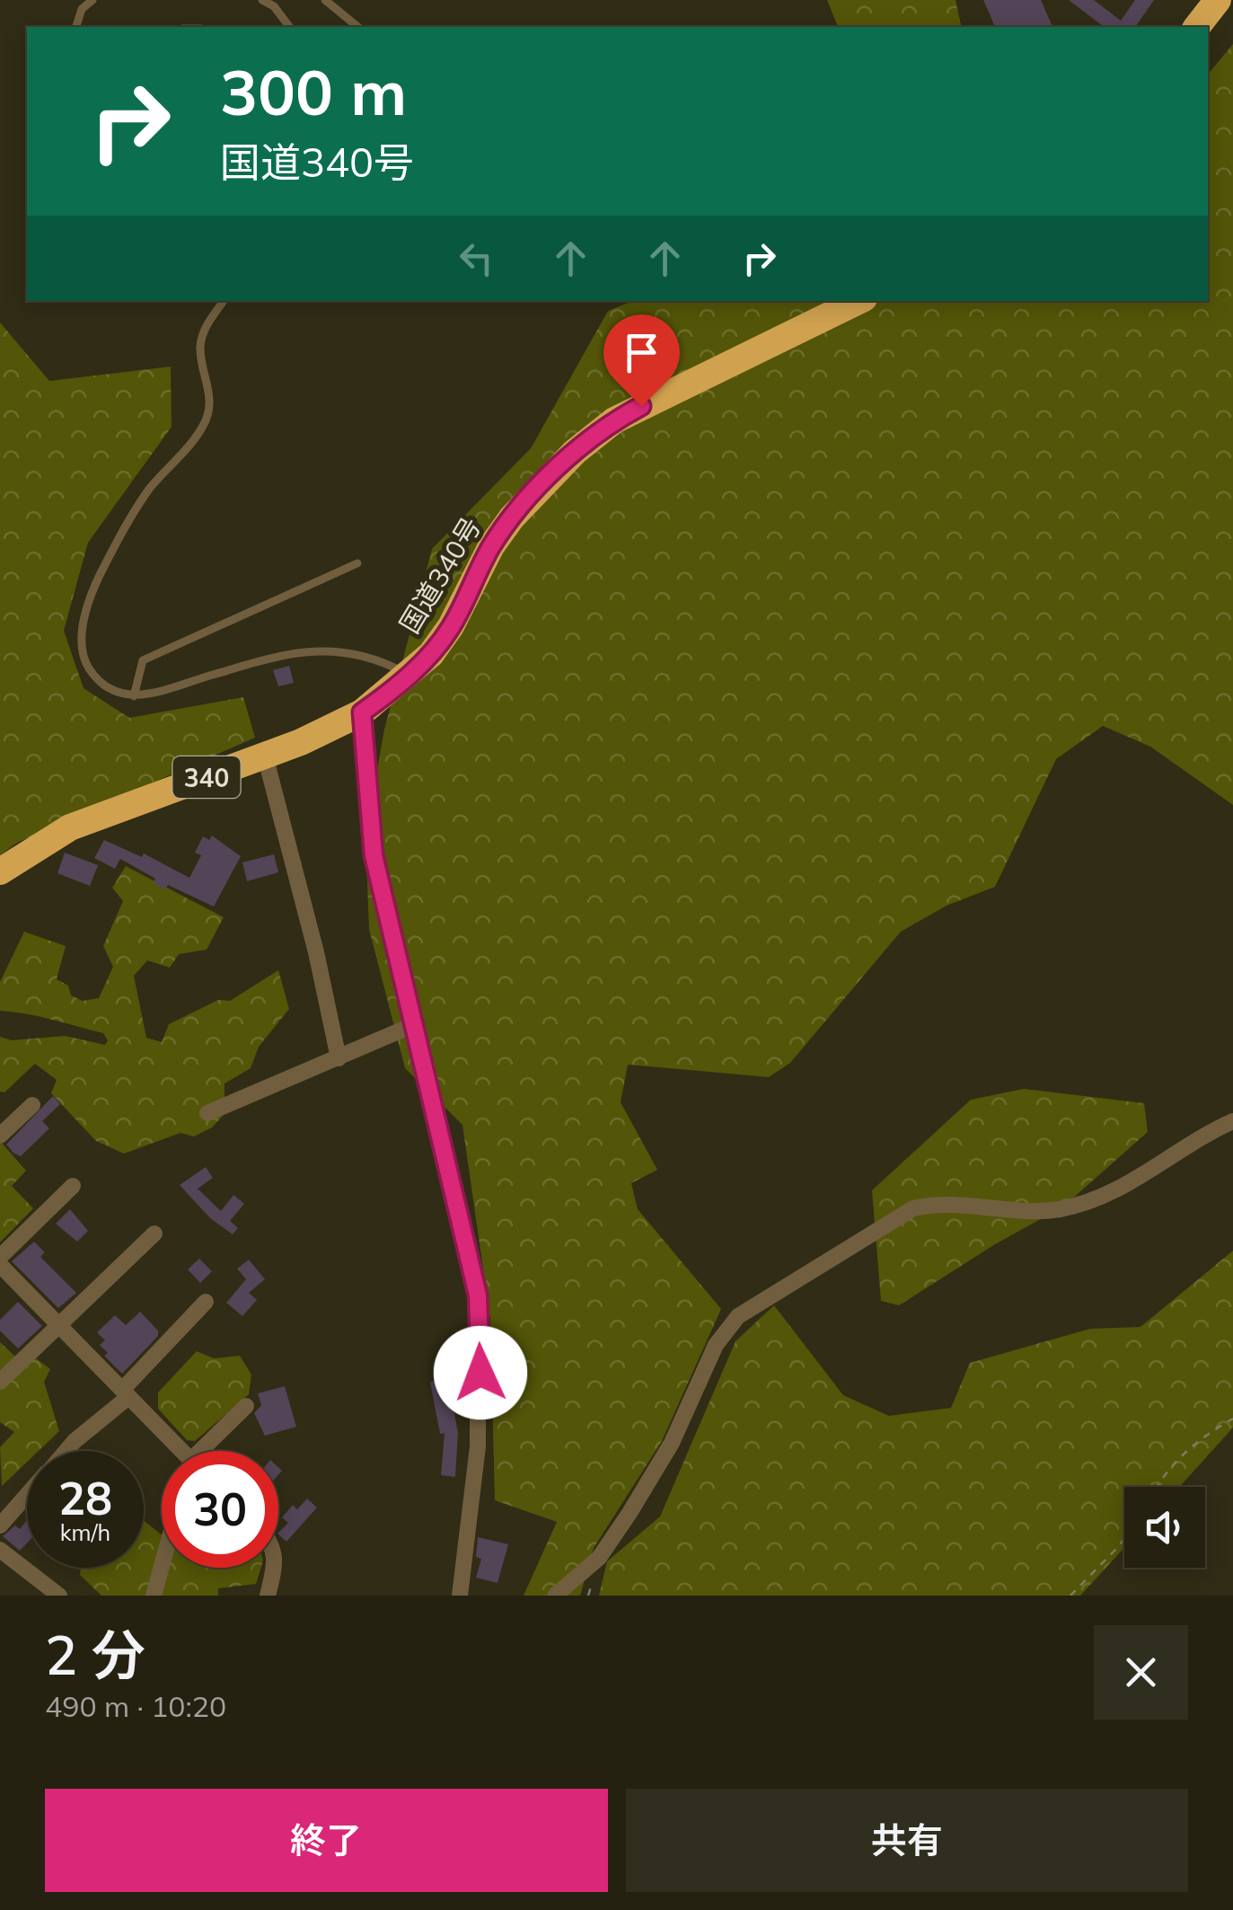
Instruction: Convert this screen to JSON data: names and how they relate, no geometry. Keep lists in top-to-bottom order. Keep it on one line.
{"streets":{"highway":["国道340号","340"]},"page":{"turn":["300 m","国道340号"],"speed":"28 km/h","limit":"30","heading":["2 分","490 m · 10:20"],"buttons":["終了","共有"]}}
